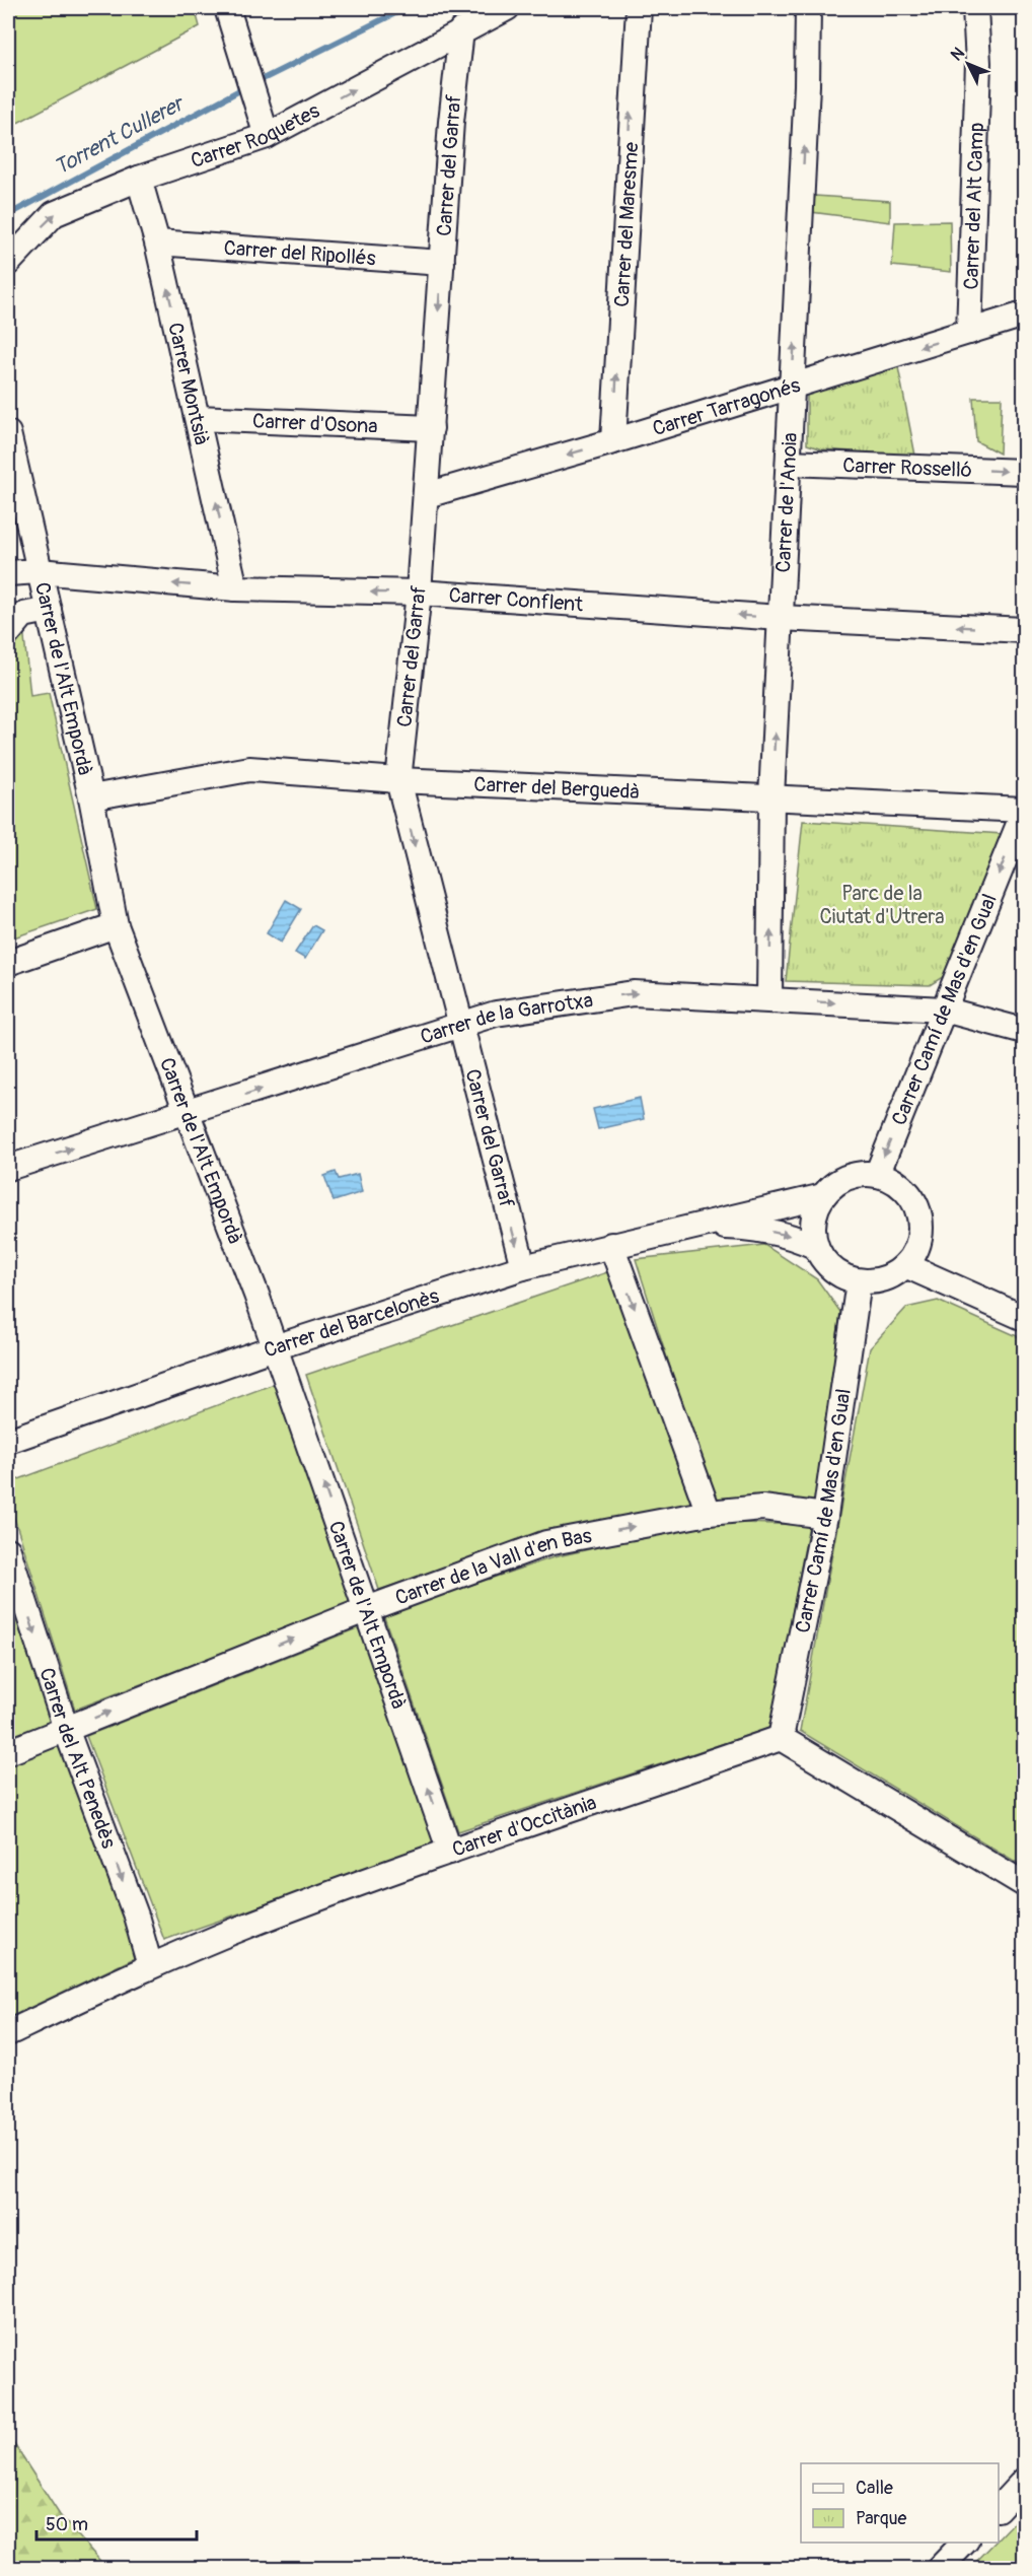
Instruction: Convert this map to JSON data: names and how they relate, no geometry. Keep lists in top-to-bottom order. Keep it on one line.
{"streets":{"street":["Carrer Roquetes","Carrer del Garraf","Carrer del Alt Camp","Carrer del Maresme","Carrer del Ripollés","Carrer Montsià","Carrer Tarragonés","Carrer d'Osona","Carrer Rosselló","Carrer de l'Anoia","Carrer Conflent","Carrer de l'Alt Empordà","Carrer del Berguedà","Carrer Camí de Mas d'en Gual","Carrer de la Garrotxa","Carrer del Barcelonès","Carrer de la Vall d'en Bas","Carrer del Alt Penedès","Carrer d'Occitània"]},"crossings":[["Carrer Roquetes","Carrer del Garraf"],["Carrer Roquetes","Carrer Montsià"],["Carrer del Garraf","Carrer del Ripollés"],["Carrer del Garraf","Carrer Tarragonés"],["Carrer del Garraf","Carrer d'Osona"],["Carrer del Garraf","Carrer Conflent"],["Carrer del Garraf","Carrer del Berguedà"],["Carrer del Garraf","Carrer de la Garrotxa"],["Carrer del Garraf","Carrer del Barcelonès"],["Carrer del Alt Camp","Carrer Tarragonés"],["Carrer del Maresme","Carrer Tarragonés"],["Carrer del Ripollés","Carrer Montsià"],["Carrer Montsià","Carrer d'Osona"],["Carrer Montsià","Carrer Conflent"],["Carrer Tarragonés","Carrer de l'Anoia"],["Carrer Rosselló","Carrer de l'Anoia"],["Carrer de l'Anoia","Carrer Conflent"],["Carrer de l'Anoia","Carrer del Berguedà"],["Carrer de l'Anoia","Carrer de la Garrotxa"],["Carrer Conflent","Carrer de l'Alt Empordà"],["Carrer de l'Alt Empordà","Carrer del Berguedà"],["Carrer de l'Alt Empordà","Carrer de la Garrotxa"],["Carrer de l'Alt Empordà","Carrer del Barcelonès"],["Carrer de l'Alt Empordà","Carrer de la Vall d'en Bas"],["Carrer de l'Alt Empordà","Carrer d'Occitània"],["Carrer del Berguedà","Carrer Camí de Mas d'en Gual"],["Carrer Camí de Mas d'en Gual","Carrer de la Garrotxa"],["Carrer Camí de Mas d'en Gual","Carrer del Barcelonès"],["Carrer Camí de Mas d'en Gual","Carrer de la Vall d'en Bas"],["Carrer Camí de Mas d'en Gual","Carrer d'Occitània"],["Carrer de la Vall d'en Bas","Carrer del Alt Penedès"],["Carrer del Alt Penedès","Carrer d'Occitània"]],"one_way":["Carrer Roquetes","Carrer del Garraf","Carrer del Maresme","Carrer Montsià","Carrer Tarragonés","Carrer Rosselló","Carrer de l'Anoia","Carrer Conflent","Carrer de l'Alt Empordà","Carrer Camí de Mas d'en Gual","Carrer de la Garrotxa","Carrer de la Vall d'en Bas","Carrer del Alt Penedès"],"water":["Torrent Cullerer"],"parks":["Parc de la Ciutat d'Utrera"],"legend":["Calle","Parque"],"scale_bar":"50 m","north":"top left"}
